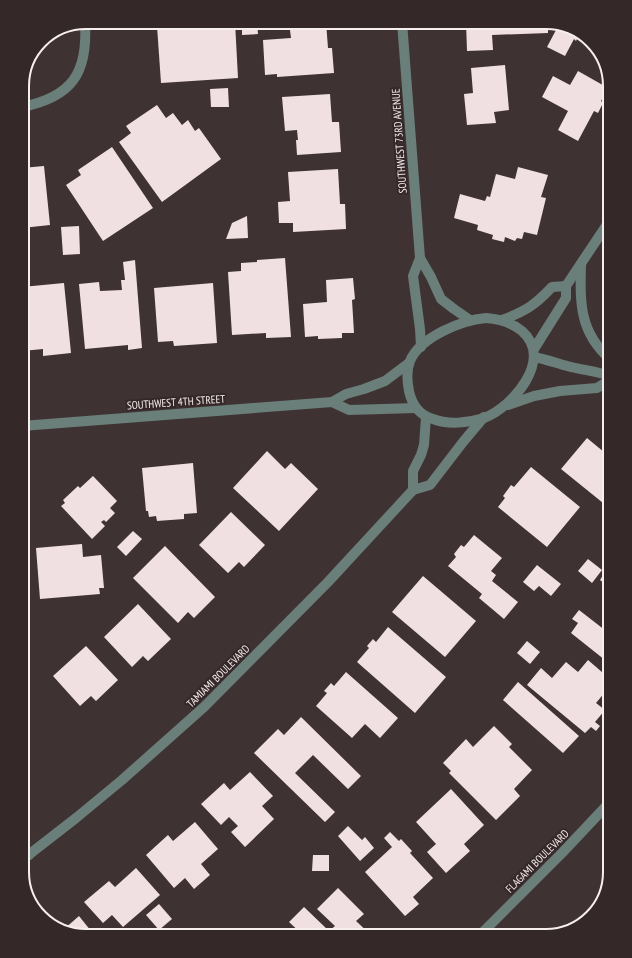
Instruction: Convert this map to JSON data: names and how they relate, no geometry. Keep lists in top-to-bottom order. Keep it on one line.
{"streets":{"street":["SOUTHWEST 73RD AVENUE","SOUTHWEST 4TH STREET","TAMIAMI BOULEVARD","FLAGAMI BOULEVARD"]},"crossings":[["SOUTHWEST 73RD AVENUE","SOUTHWEST 4TH STREET"],["SOUTHWEST 73RD AVENUE","TAMIAMI BOULEVARD"],["SOUTHWEST 4TH STREET","TAMIAMI BOULEVARD"]]}
